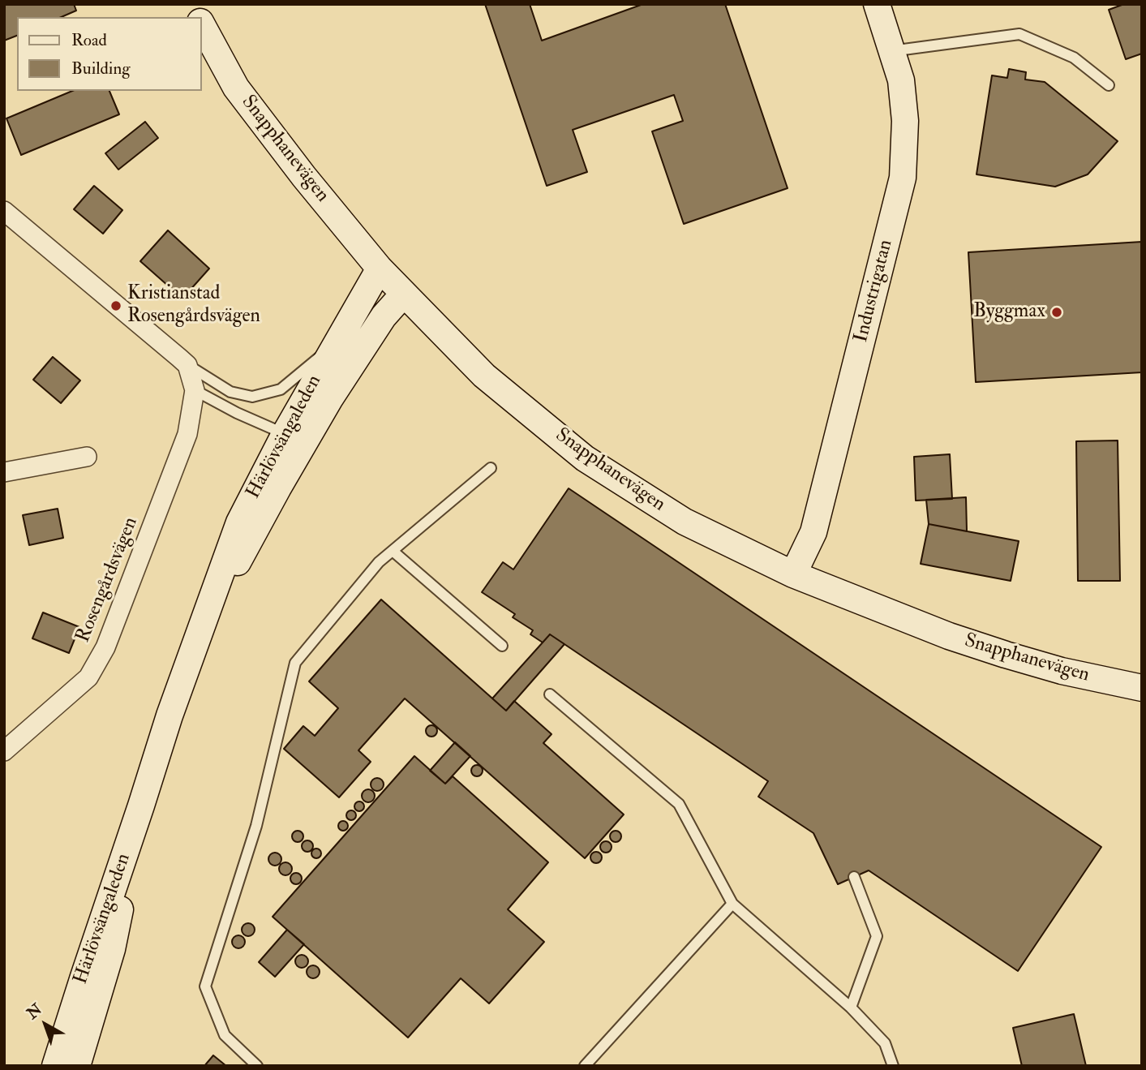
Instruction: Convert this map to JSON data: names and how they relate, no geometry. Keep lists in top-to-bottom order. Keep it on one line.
{"streets":{"main road":["Snapphanevägen","Industrigatan","Härlövsängaleden"],"street":["Rosengårdsvägen"]},"crossings":[["Snapphanevägen","Industrigatan"],["Snapphanevägen","Härlövsängaleden"]],"places":["Kristianstad Rosengårdsvägen","Byggmax"],"legend":["Road","Building"],"north":"top left"}
